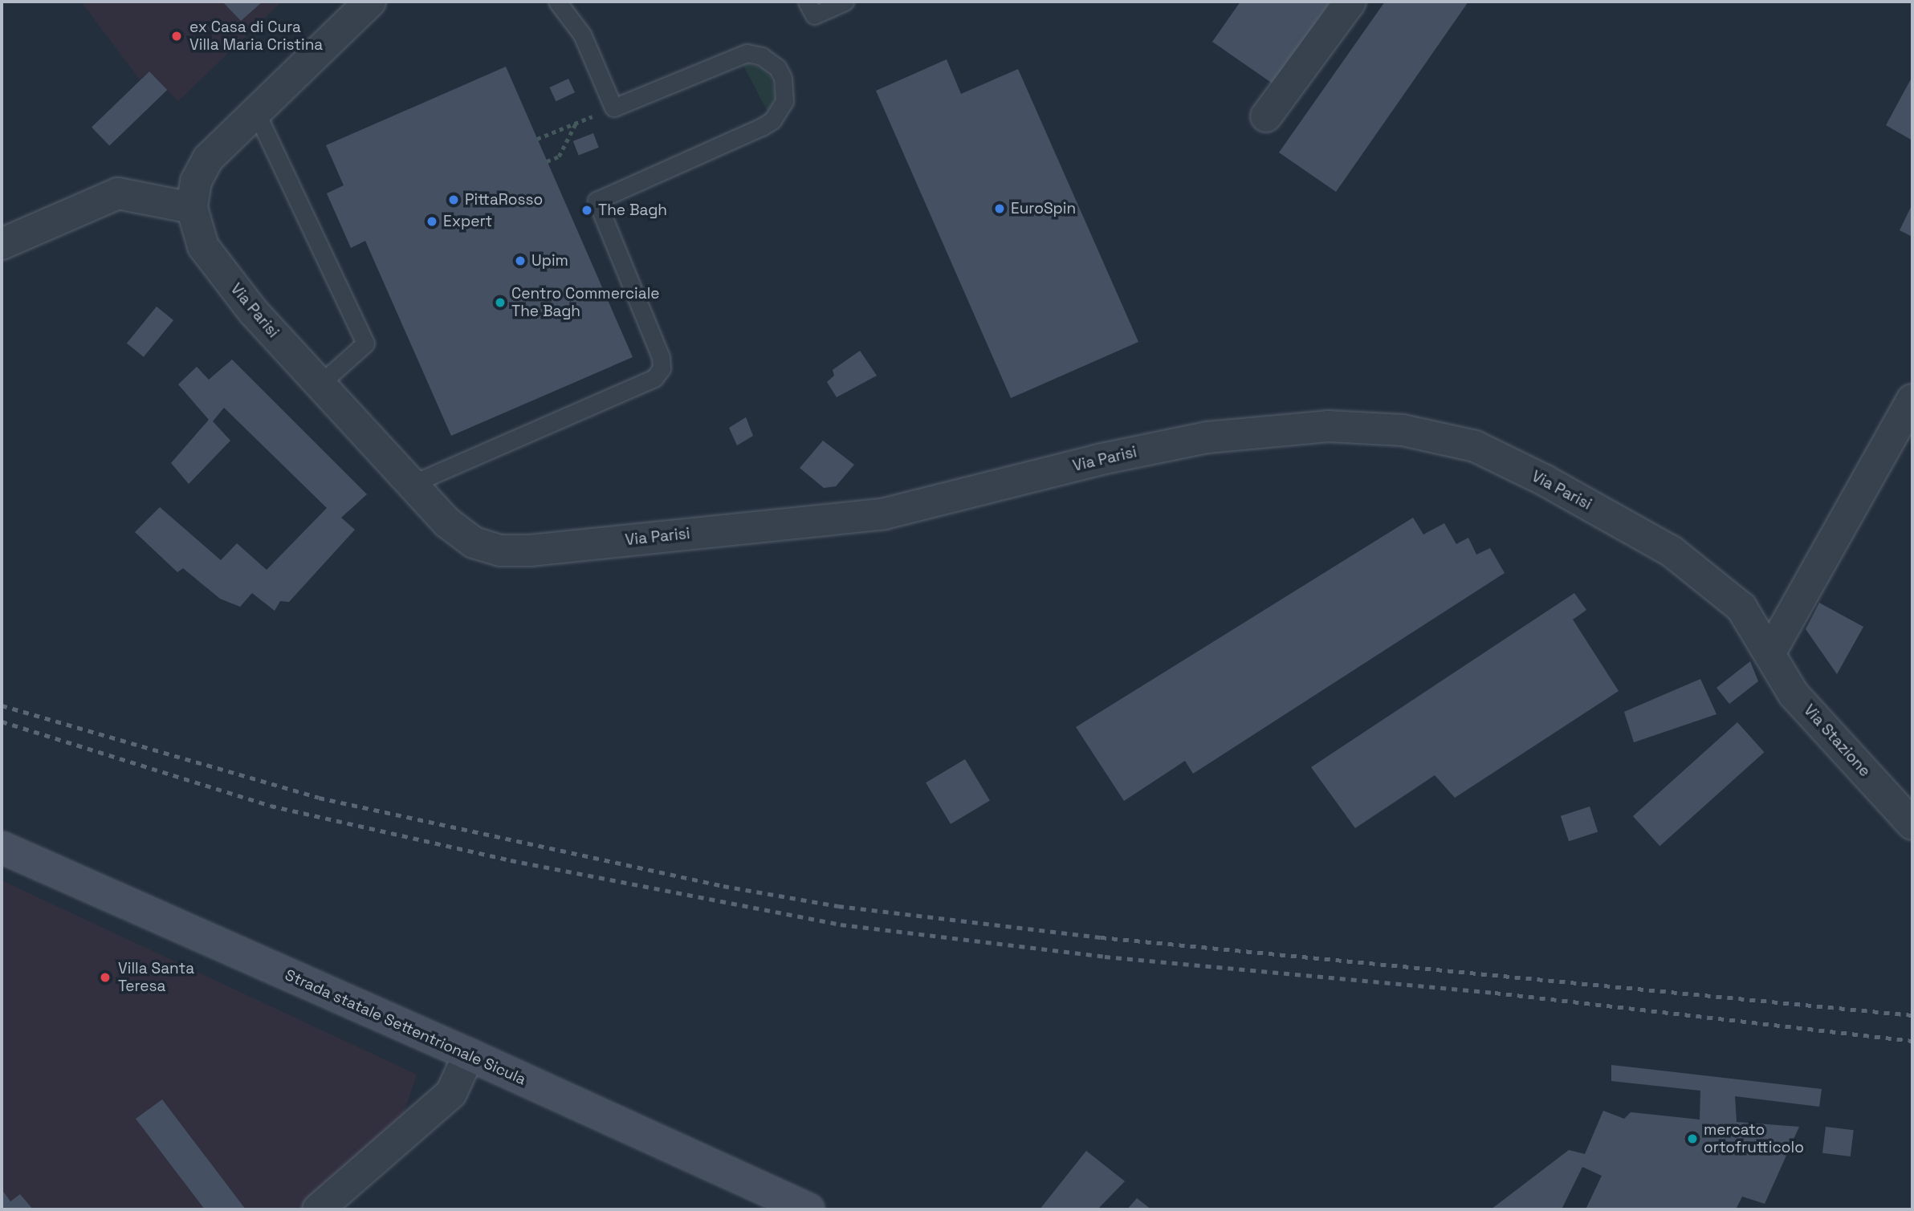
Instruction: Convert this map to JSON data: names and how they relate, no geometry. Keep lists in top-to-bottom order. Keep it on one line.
{"streets":{"main road":["Strada statale Settentrionale Sicula"],"street":["Via Parisi","Via Stazione"]},"crossings":[["Via Parisi","Via Stazione"]],"places":["ex Casa di Cura Villa Maria Cristina","PittaRosso","EuroSpin","The Bagh","Expert","Upim","Centro Commerciale The Bagh","Villa Santa Teresa","mercato ortofrutticolo"]}
